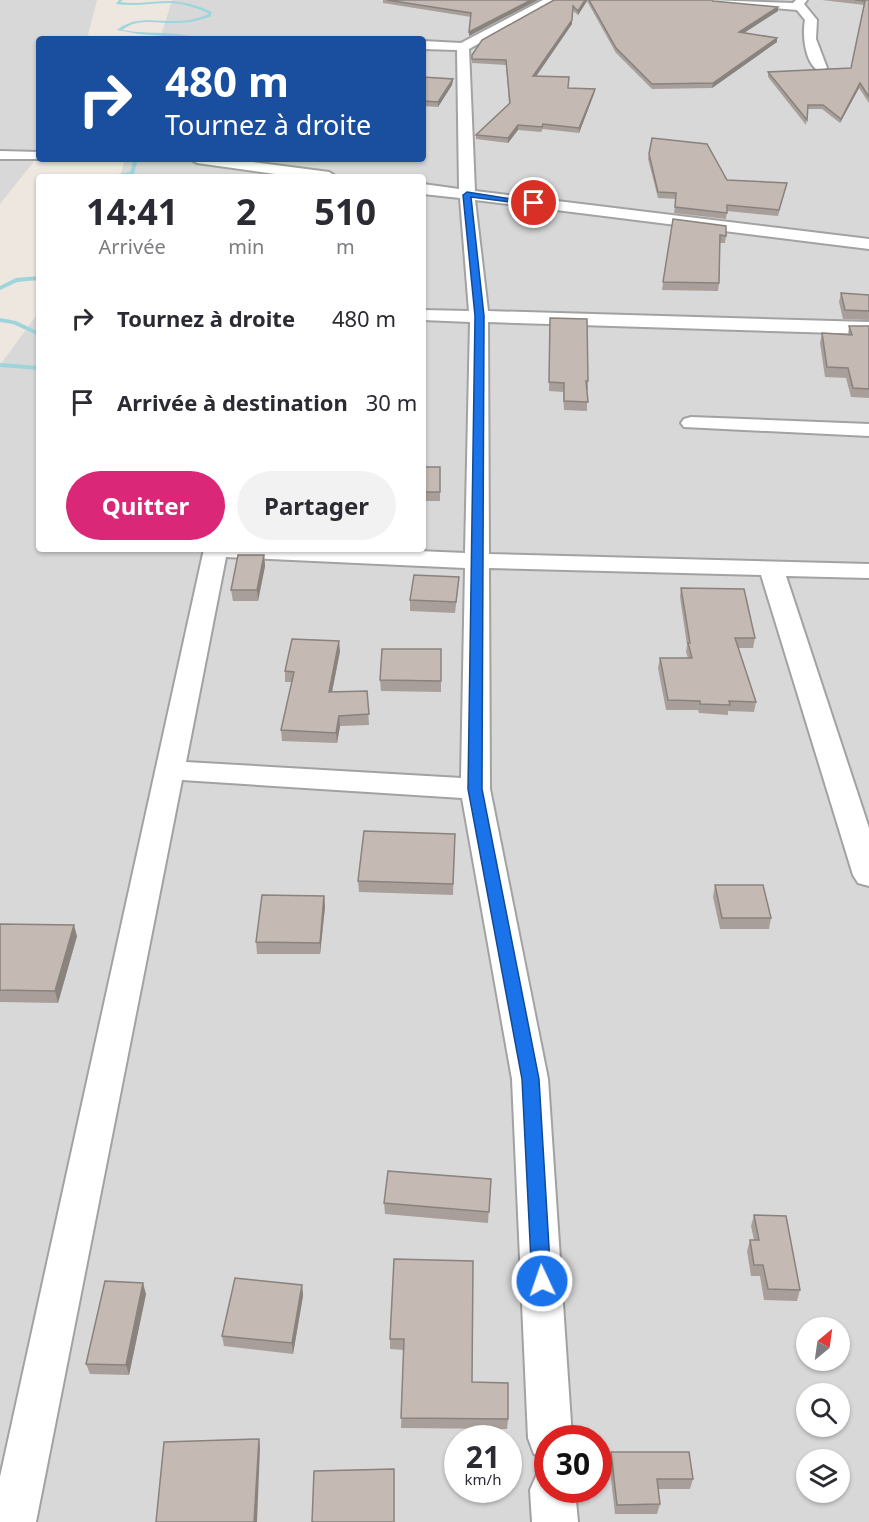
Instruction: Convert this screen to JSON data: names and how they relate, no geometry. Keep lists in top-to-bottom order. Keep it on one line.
{"north":"top right","page":{"turn":["480 m","Tournez à droite"],"eta":["14:41","Arrivée","2","min","510","m"],"list":[{"name":"Tournez à droite","value":"480 m"},{"name":"Arrivée à destination","value":"30 m"}],"buttons":["Quitter","Partager"],"speed":"21 km/h","limit":"30"}}
